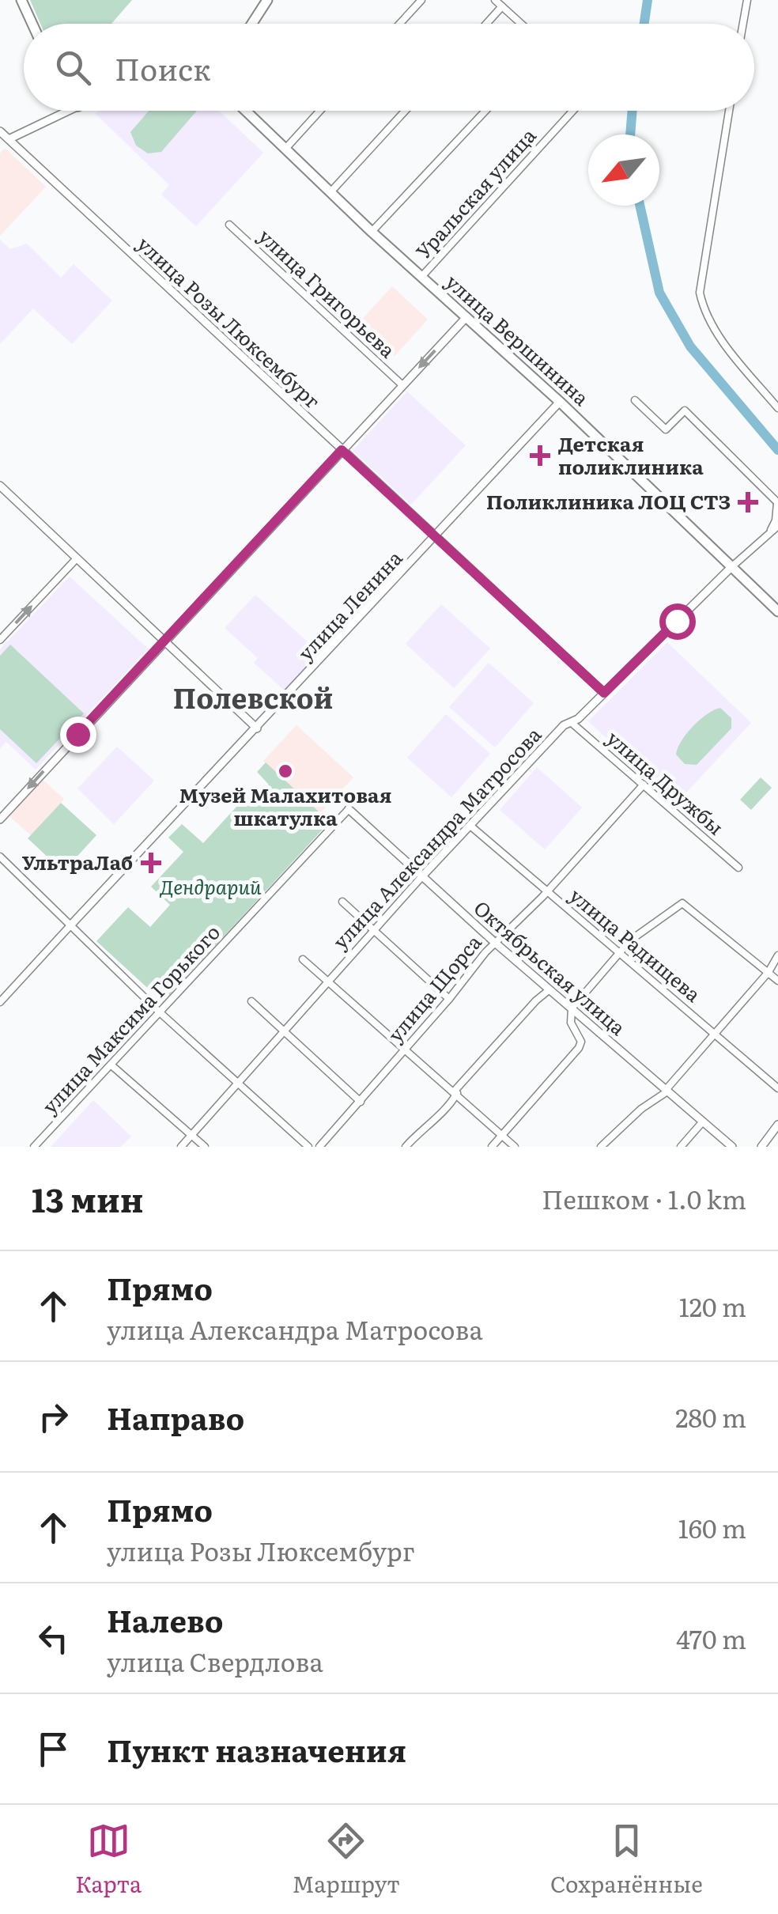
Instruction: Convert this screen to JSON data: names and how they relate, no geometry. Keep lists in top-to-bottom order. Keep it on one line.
{"streets":{"main road":["улица Вершинина"],"street":["Уральская улица","улица Григорьева","улица Розы Люксембург","улица Ленина","улица Дружбы","улица Александра Матросова","улица Радищева","Октябрьская улица","улица Щорса","улица Максима Горького"]},"crossings":[["Уральская улица","улица Вершинина"],["улица Розы Люксембург","улица Ленина"],["улица Розы Люксембург","улица Александра Матросова"],["улица Вершинина","улица Ленина"],["улица Вершинина","улица Александра Матросова"],["улица Дружбы","улица Александра Матросова"],["улица Дружбы","улица Щорса"],["улица Александра Матросова","улица Радищева"],["улица Александра Матросова","Октябрьская улица"],["улица Радищева","улица Щорса"],["Октябрьская улица","улица Щорса"],["Октябрьская улица","улица Максима Горького"]],"districts":["Полевской"],"parks":["Дендрарий"],"places":{"health":["Детская поликлиника","Поликлиника ЛОЦ СТЗ","УльтраЛаб"],"other":["Музей Малахитовая шкатулка"]},"north":"bottom left","page":{"search":"Поиск","heading":["13 мин","Пешком · 1.0 km"],"list":[["Прямо","улица Александра Матросова","120 m"],["Направо","280 m"],["Прямо","улица Розы Люксембург","160 m"],["Налево","улица Свердлова","470 m"],"Пункт назначения"],"nav":["Карта","Маршрут","Сохранённые"]}}
